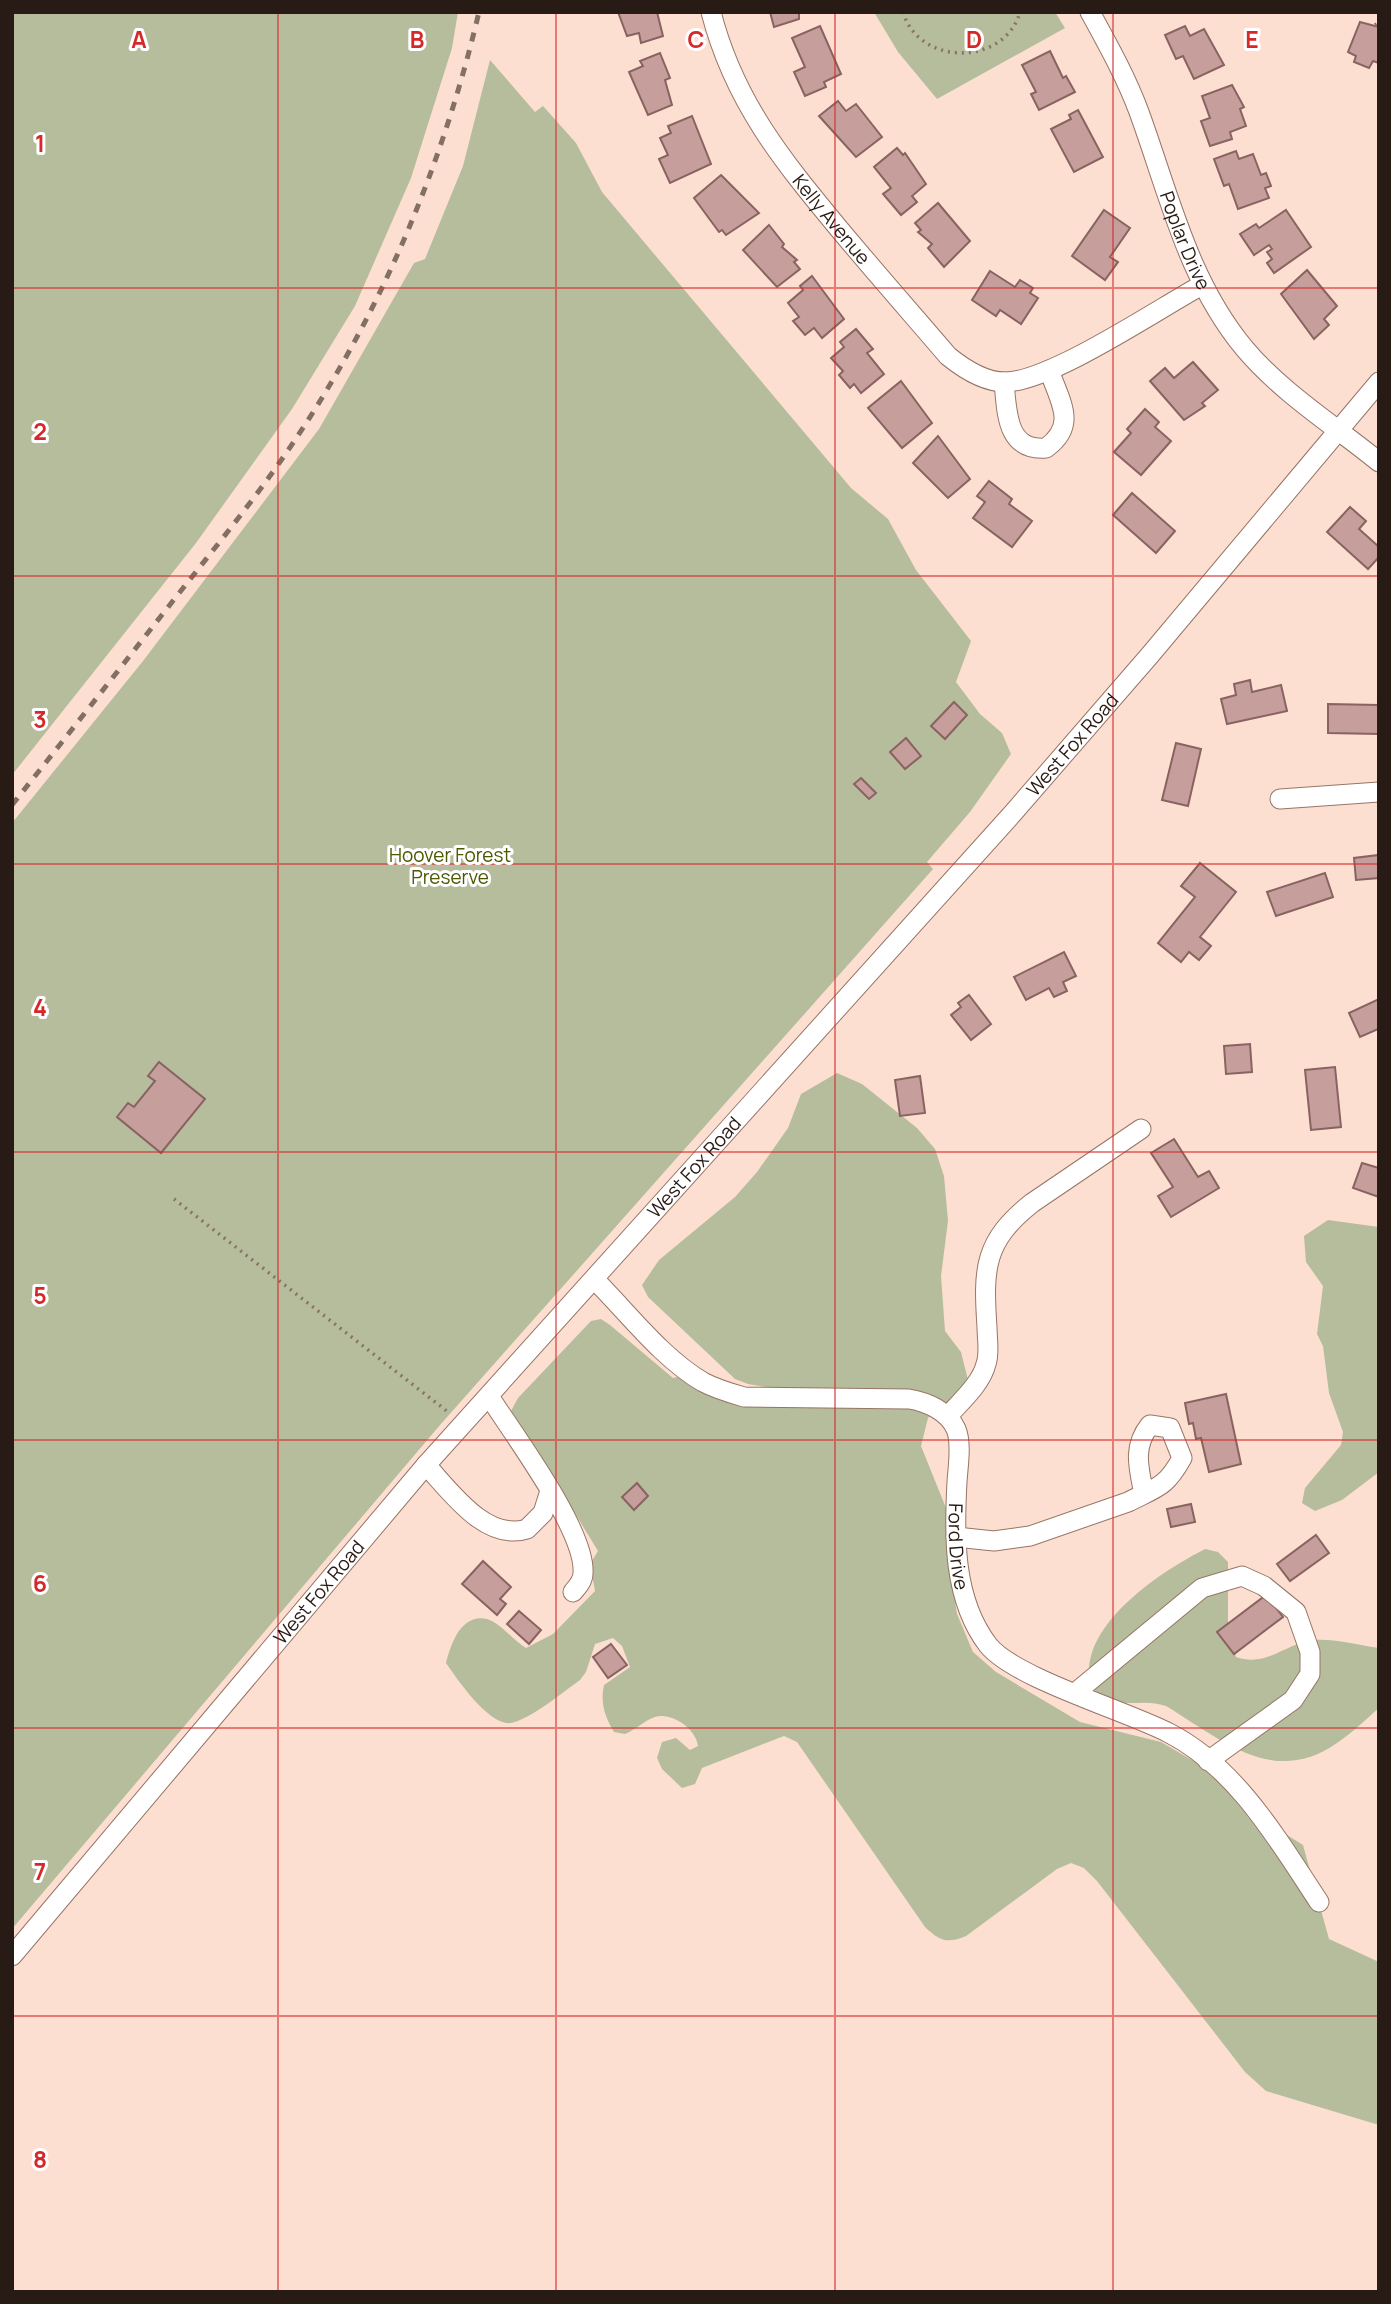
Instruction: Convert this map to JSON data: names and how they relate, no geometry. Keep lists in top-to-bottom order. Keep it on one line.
{"streets":{"street":["Kelly Avenue","Poplar Drive","West Fox Road","Ford Drive"]},"crossings":[["Poplar Drive","West Fox Road"]],"parks":["Hoover Forest Preserve"],"grid":{"columns":["A","B","C","D","E"],"rows":["1","2","3","4","5","6","7","8"]}}
